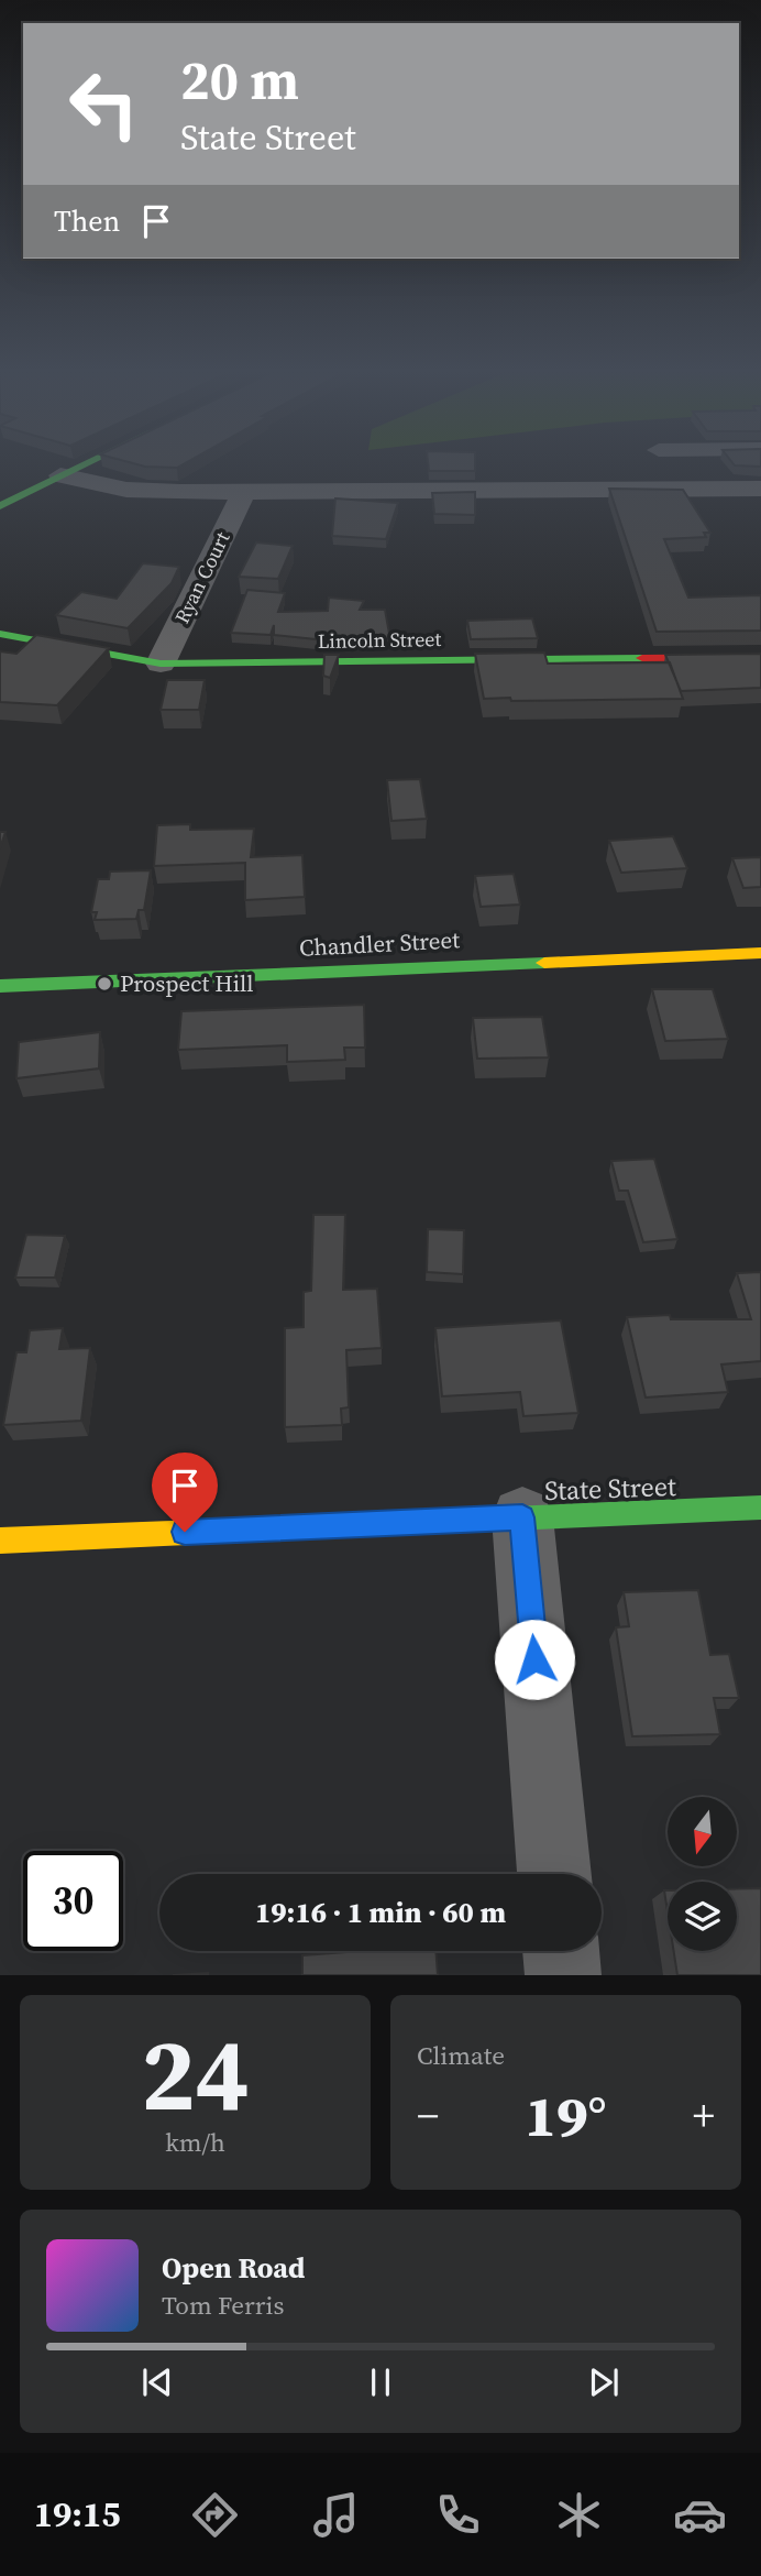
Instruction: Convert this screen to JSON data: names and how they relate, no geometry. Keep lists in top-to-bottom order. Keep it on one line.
{"streets":{"main road":["Lincoln Street","Chandler Street","State Street"],"street":["Ryan Court"]},"crossings":[["Ryan Court","Lincoln Street"]],"places":["Prospect Hill"],"north":"bottom","page":{"turn":["20 m","State Street"],"then":"Then","limit":"30","trip":"19:16 · 1 min · 60 m","tile":[["24","km/h"],"Climate"],"heat":["−","19°","+"],"song":["Open Road","Tom Ferris"],"tabs":"19:15"}}
